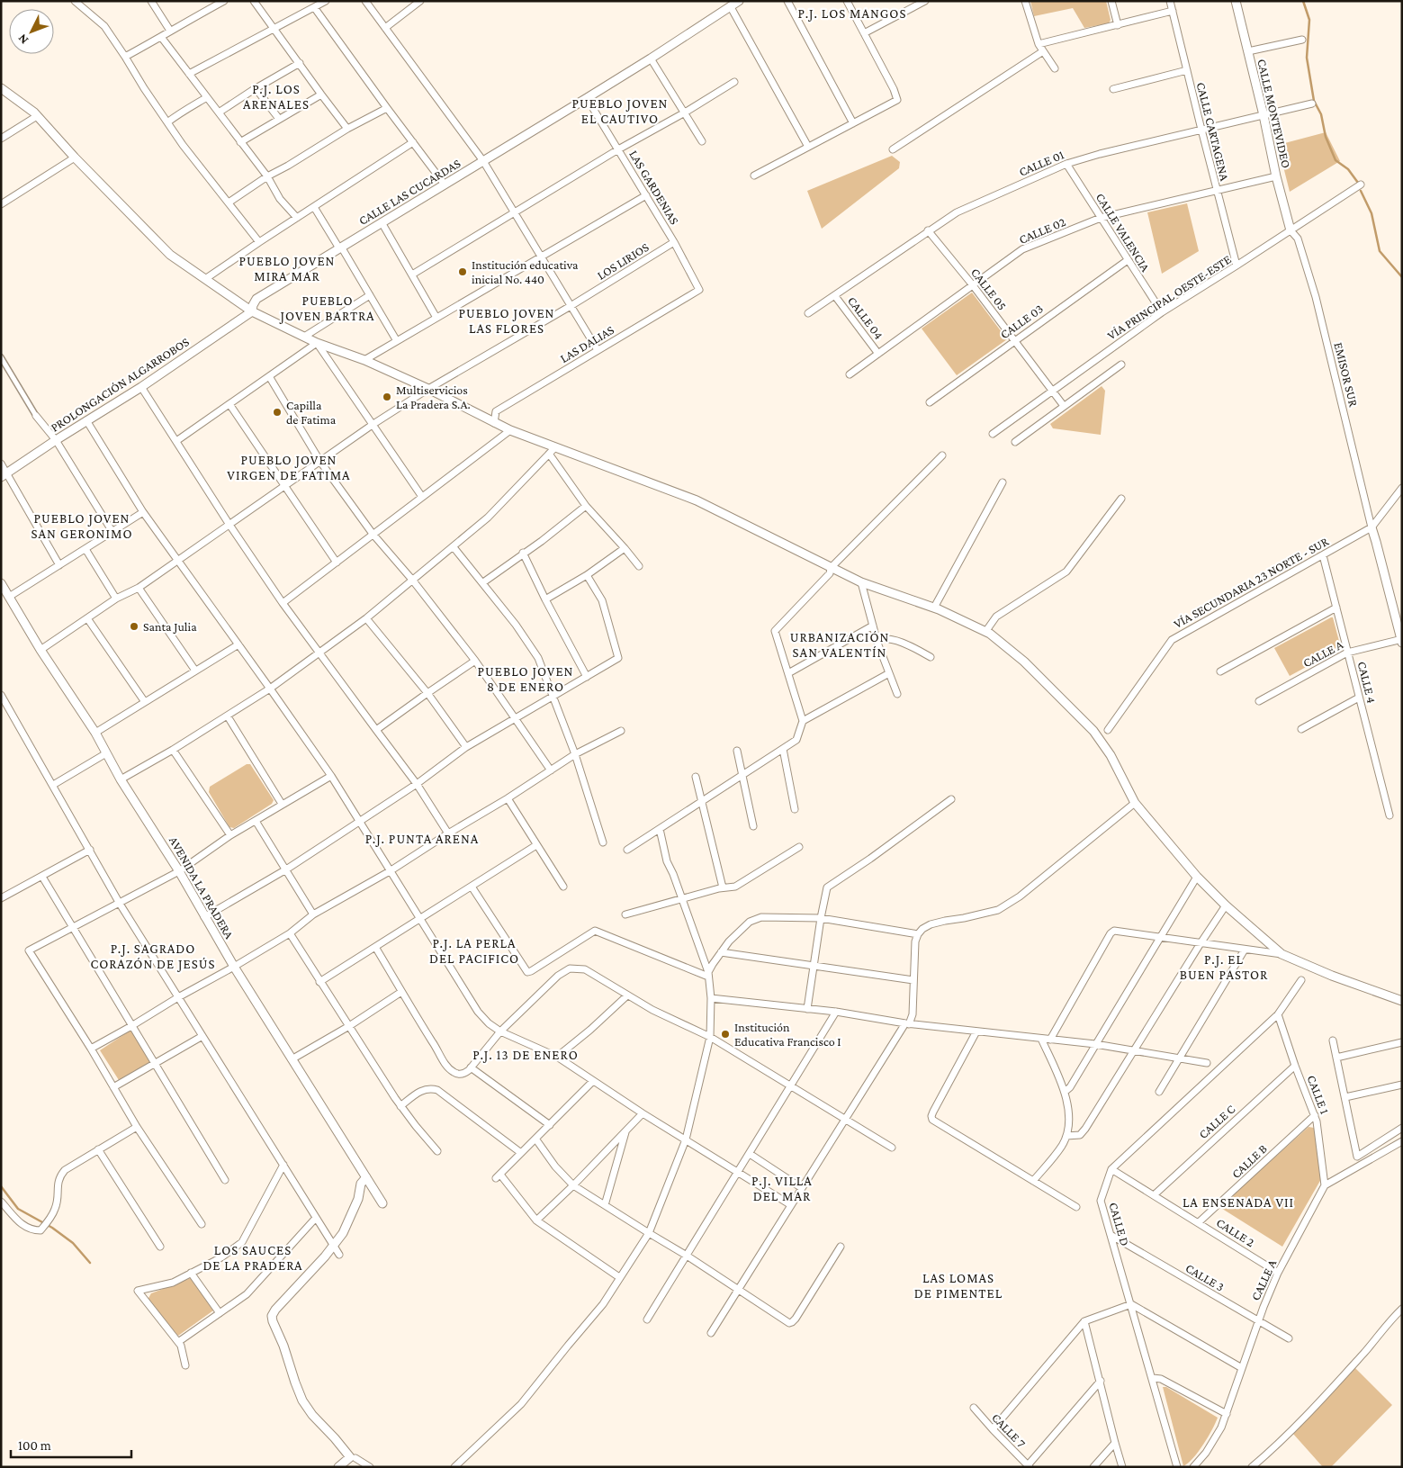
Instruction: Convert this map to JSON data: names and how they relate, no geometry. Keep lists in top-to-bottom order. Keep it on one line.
{"streets":{"street":["CALLE MONTEVIDEO","CALLE CARTAGENA","CALLE 01","LAS GARDENIAS","CALLE LAS CUCARDAS","CALLE 02","CALLE VALENCIA","LOS LIRIOS","CALLE 05","VÍA PRINCIPAL OESTE-ESTE","CALLE 04","CALLE 03","LAS DALIAS","EMISOR SUR","PROLONGACIÓN ALGARROBOS","VÍA SECUNDARIA 23 NORTE - SUR","CALLE A","CALLE 4","AVENIDA LA PRADERA","CALLE 1","CALLE C","CALLE B","CALLE D","CALLE 2","CALLE 3","CALLE 7"]},"crossings":[["CALLE MONTEVIDEO","CALLE 01"],["CALLE MONTEVIDEO","CALLE 02"],["CALLE MONTEVIDEO","VÍA PRINCIPAL OESTE-ESTE"],["CALLE MONTEVIDEO","EMISOR SUR"],["CALLE CARTAGENA","CALLE 01"],["CALLE CARTAGENA","CALLE 02"],["CALLE CARTAGENA","VÍA PRINCIPAL OESTE-ESTE"],["CALLE 01","CALLE VALENCIA"],["CALLE 01","CALLE 05"],["CALLE 01","CALLE 04"],["LAS GARDENIAS","CALLE LAS CUCARDAS"],["LAS GARDENIAS","LOS LIRIOS"],["LAS GARDENIAS","LAS DALIAS"],["CALLE LAS CUCARDAS","PROLONGACIÓN ALGARROBOS"],["CALLE 02","CALLE VALENCIA"],["CALLE 02","CALLE 05"],["CALLE 02","CALLE 04"],["CALLE VALENCIA","VÍA PRINCIPAL OESTE-ESTE"],["CALLE VALENCIA","CALLE 03"],["LOS LIRIOS","AVENIDA LA PRADERA"],["CALLE 05","VÍA PRINCIPAL OESTE-ESTE"],["CALLE 05","CALLE 03"],["VÍA PRINCIPAL OESTE-ESTE","EMISOR SUR"],["EMISOR SUR","VÍA SECUNDARIA 23 NORTE - SUR"],["VÍA SECUNDARIA 23 NORTE - SUR","CALLE 4"],["CALLE A","CALLE 4"],["CALLE A","CALLE 1"],["CALLE A","CALLE 2"],["CALLE A","CALLE 3"],["CALLE 1","CALLE C"],["CALLE 1","CALLE B"],["CALLE 1","CALLE D"],["CALLE C","CALLE 2"],["CALLE B","CALLE 2"],["CALLE D","CALLE 2"],["CALLE D","CALLE 3"]],"districts":["P.J. LOS MANGOS","P.J. LOS ARENALES","PUEBLO JOVEN EL CAUTIVO","PUEBLO JOVEN MIRA MAR","PUEBLO JOVEN BARTRA","PUEBLO JOVEN LAS FLORES","PUEBLO JOVEN VIRGEN DE FATIMA","PUEBLO JOVEN SAN GERONIMO","URBANIZACIÓN SAN VALENTÍN","PUEBLO JOVEN 8 DE ENERO","P.J. PUNTA ARENA","P.J. LA PERLA DEL PACIFICO","P.J. SAGRADO CORAZÓN DE JESÚS","P.J. EL BUEN PASTOR","P.J. 13 DE ENERO","P.J. VILLA DEL MAR","LA ENSENADA VII","LOS SAUCES DE LA PRADERA","LAS LOMAS DE PIMENTEL"],"places":["Institución educativa inicial No. 440","Multiservicios La Pradera S.A.","Capilla de Fatima","Santa Julia","Institución Educativa Francisco I"],"scale_bar":"100 m","north":"bottom left"}
